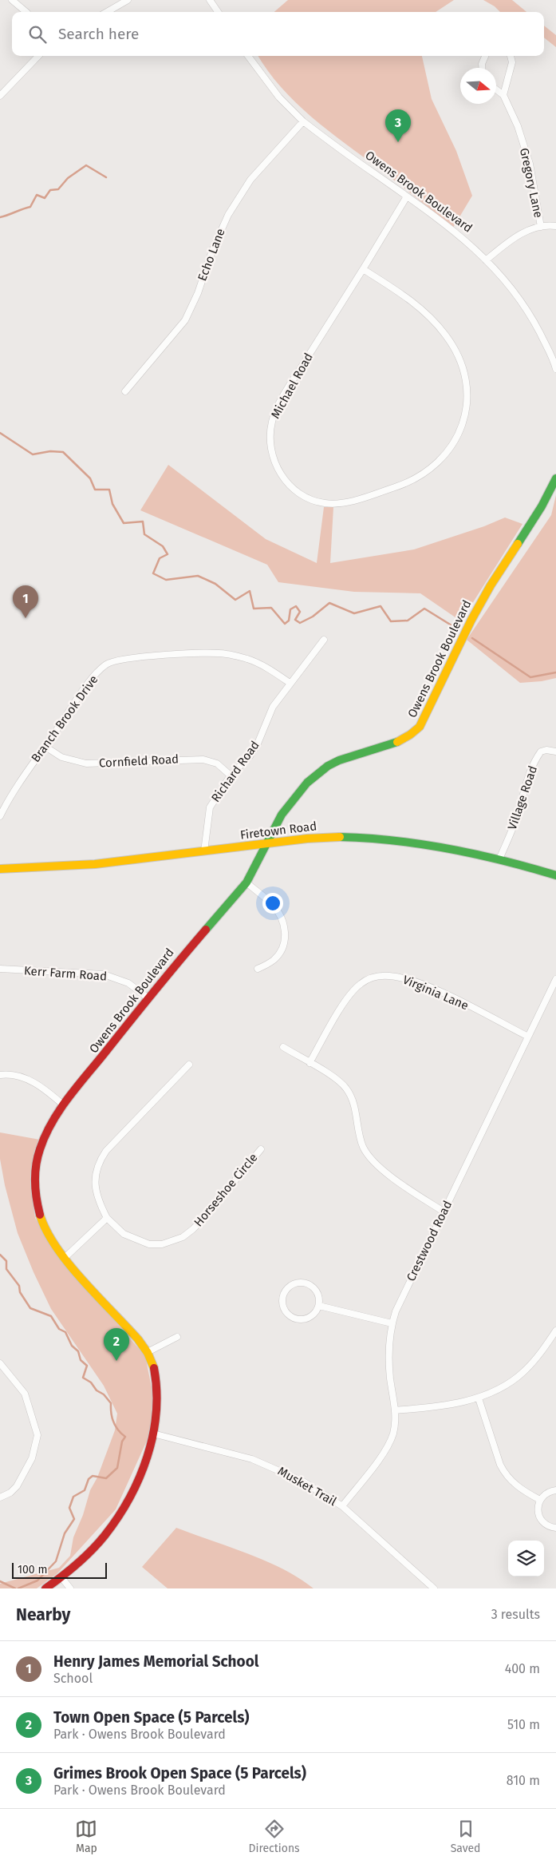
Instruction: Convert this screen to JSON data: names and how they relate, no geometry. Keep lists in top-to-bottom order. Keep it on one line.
{"streets":{"street":["Gregory Lane","Owens Brook Boulevard","Echo Lane","Michael Road","Branch Brook Drive","Cornfield Road","Richard Road","Village Road","Firetown Road","Kerr Farm Road","Virginia Lane","Horseshoe Circle","Crestwood Road","Musket Trail"]},"crossings":[["Owens Brook Boulevard","Echo Lane"],["Owens Brook Boulevard","Michael Road"],["Owens Brook Boulevard","Firetown Road"],["Owens Brook Boulevard","Kerr Farm Road"],["Owens Brook Boulevard","Musket Trail"],["Branch Brook Drive","Cornfield Road"],["Branch Brook Drive","Richard Road"],["Cornfield Road","Richard Road"],["Richard Road","Firetown Road"],["Village Road","Firetown Road"],["Virginia Lane","Crestwood Road"],["Crestwood Road","Musket Trail"]],"scale_bar":"100 m","north":"right","page":{"search":"Search here","pins":["3","1","2"],"scale":"100 m","heading":["Nearby","3 results"],"list":[{"mark":"1","name":"Henry James Memorial School","note":"School","value":"400 m"},{"mark":"2","name":"Town Open Space (5 Parcels)","note":"Park · Owens Brook Boulevard","value":"510 m"},{"mark":"3","name":"Grimes Brook Open Space (5 Parcels)","note":"Park · Owens Brook Boulevard","value":"810 m"}],"nav":["Map","Directions","Saved"]}}
